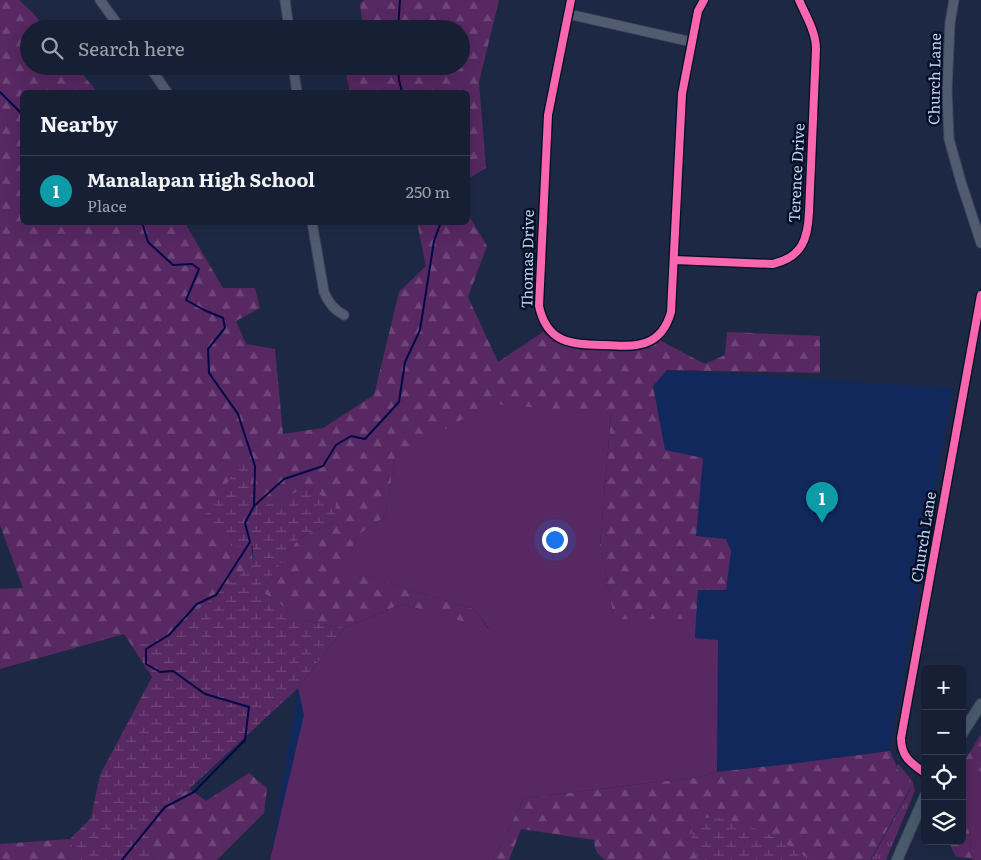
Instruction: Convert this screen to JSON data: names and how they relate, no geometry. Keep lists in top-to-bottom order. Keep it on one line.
{"streets":{"street":["Church Lane","Terence Drive","Thomas Drive"]},"crossings":[["Terence Drive","Thomas Drive"]],"page":{"search":"Search here","heading":"Nearby","list":[{"mark":"1","name":"Manalapan High School","note":"Place","value":"250 m"}],"pins":"1","map_buttons":["+","−"]}}
